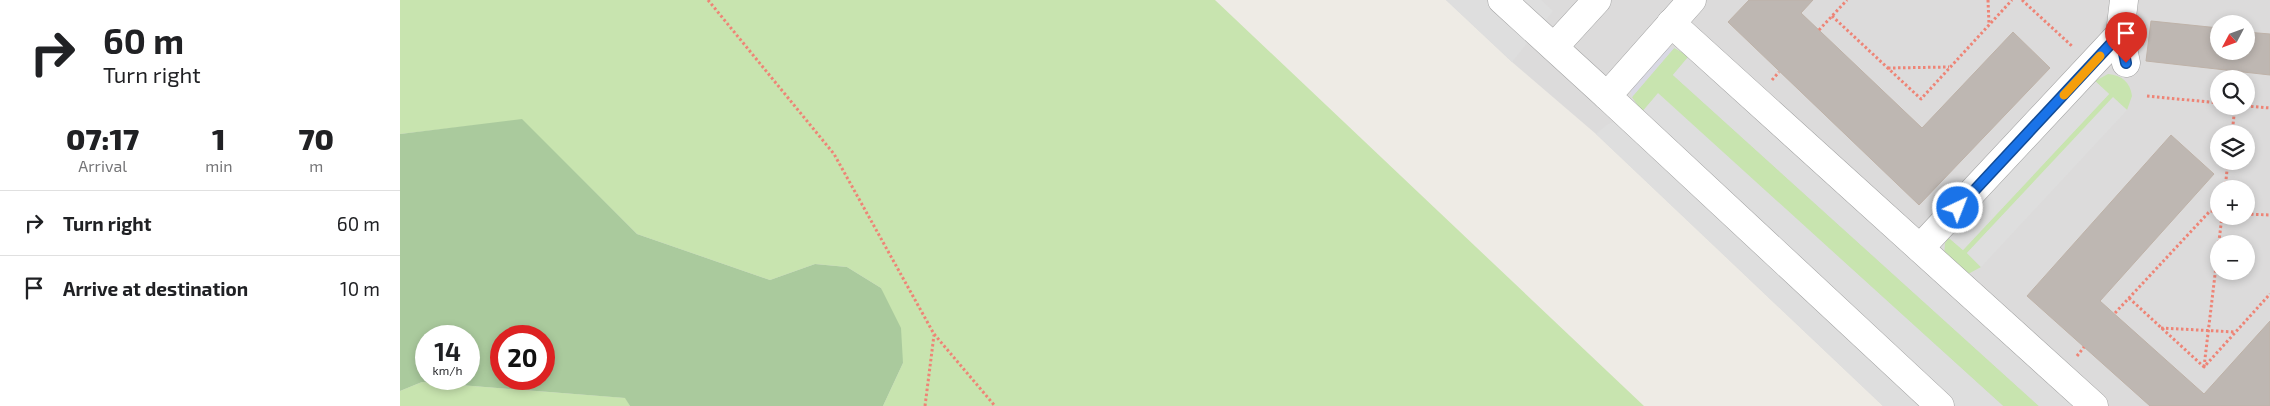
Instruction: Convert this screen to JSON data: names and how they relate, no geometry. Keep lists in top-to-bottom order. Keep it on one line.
{"north":"bottom left","page":{"turn":["60 m","Turn right"],"map_buttons":["+","−"],"eta":["07:17","Arrival","1","min","70","m"],"list":[{"name":"Turn right","value":"60 m"},{"name":"Arrive at destination","value":"10 m"}],"speed":"14 km/h","limit":"20"}}
